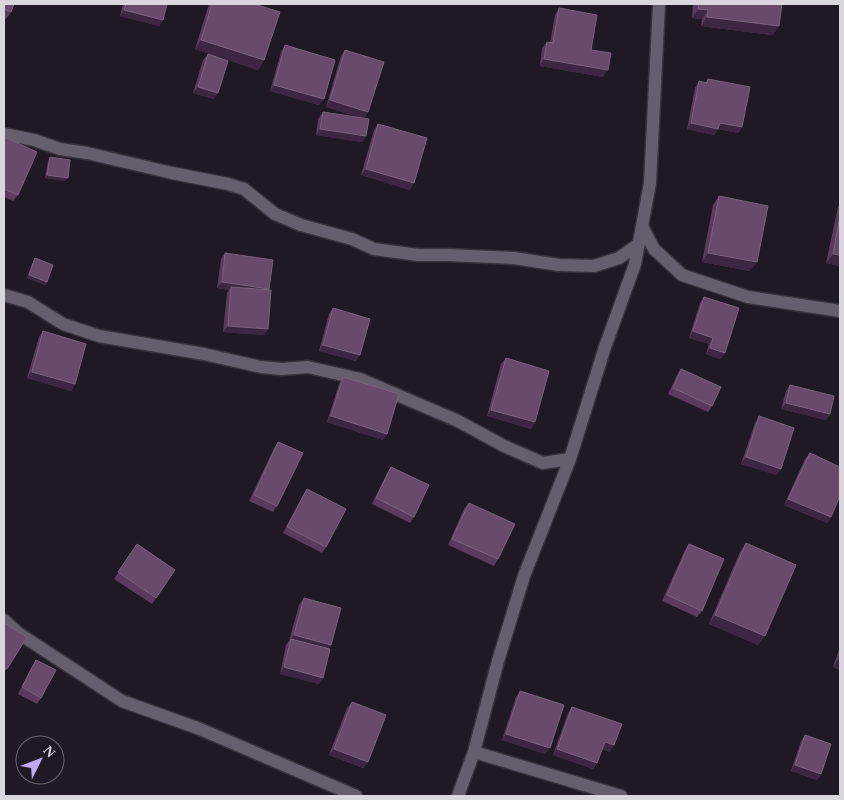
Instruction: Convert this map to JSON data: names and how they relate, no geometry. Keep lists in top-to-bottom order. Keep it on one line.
{"north":"top right"}
